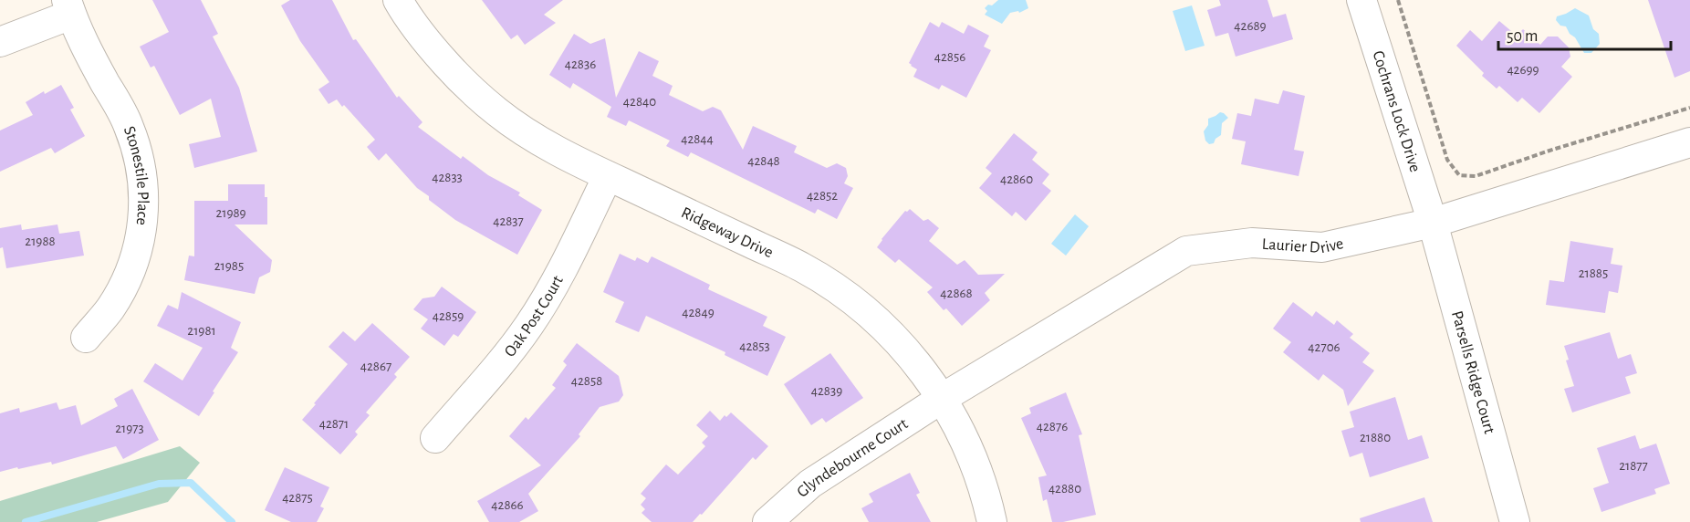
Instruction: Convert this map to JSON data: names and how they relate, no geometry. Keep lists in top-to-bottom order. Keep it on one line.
{"streets":{"street":["Cochrans Lock Drive","Stonestile Place","Ridgeway Drive","Laurier Drive","Oak Post Court","Parsells Ridge Court","Glyndebourne Court"]},"crossings":[["Cochrans Lock Drive","Laurier Drive"],["Cochrans Lock Drive","Parsells Ridge Court"],["Ridgeway Drive","Laurier Drive"],["Ridgeway Drive","Oak Post Court"],["Ridgeway Drive","Glyndebourne Court"],["Laurier Drive","Parsells Ridge Court"],["Laurier Drive","Glyndebourne Court"]],"house_numbers":["42689","42856","42836","42699","42840","42844","42848","42833","42860","42852","21989","42837","21988","21985","21885","42868","42849","42859","21981","42853","42706","42867","42858","42839","42871","42876","21973","21880","21877","42880","42875","42866"],"scale_bar":"50 m"}
